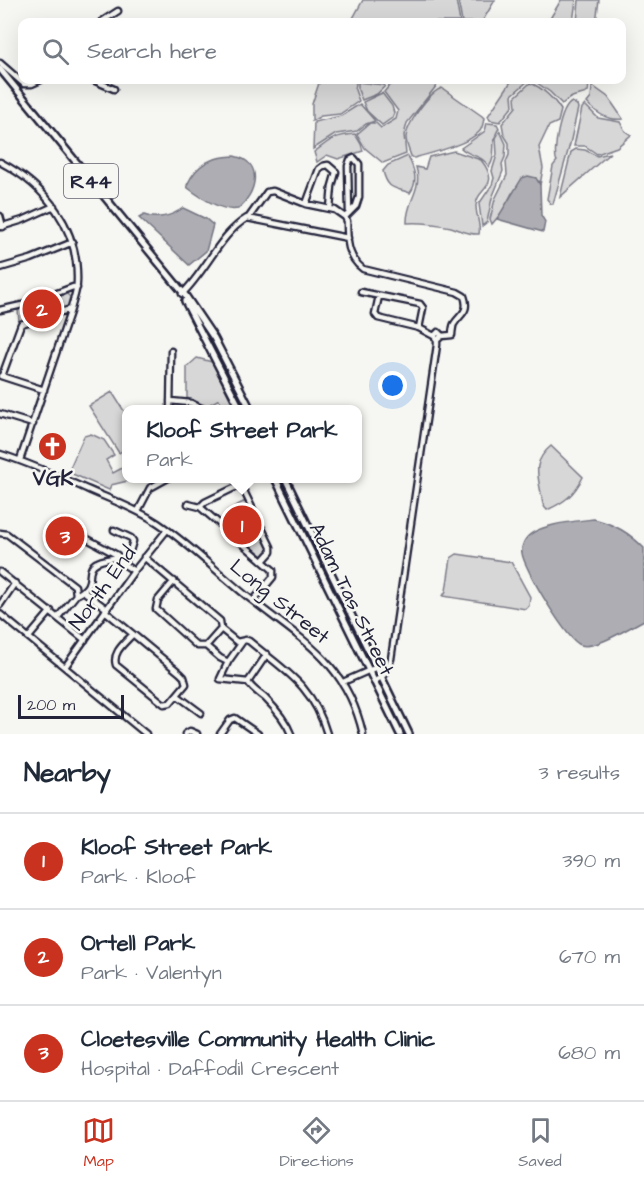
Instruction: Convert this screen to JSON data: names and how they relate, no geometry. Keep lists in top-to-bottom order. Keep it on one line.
{"streets":{"main road":["R44","Adam Tas Street"],"street":["North End","Long Street"]},"crossings":[["North End","Long Street"]],"places":{"church":["VGK"]},"scale_bar":"200 m","page":{"search":"Search here","pins":["2","1","3"],"popup":["Kloof Street Park","Park"],"scale":"200 m","heading":["Nearby","3 results"],"list":[{"mark":"1","name":"Kloof Street Park","note":"Park · Kloof","value":"390 m"},{"mark":"2","name":"Ortell Park","note":"Park · Valentyn","value":"670 m"},{"mark":"3","name":"Cloetesville Community Health Clinic","note":"Hospital · Daffodil Crescent","value":"680 m"}],"nav":["Map","Directions","Saved"]}}
